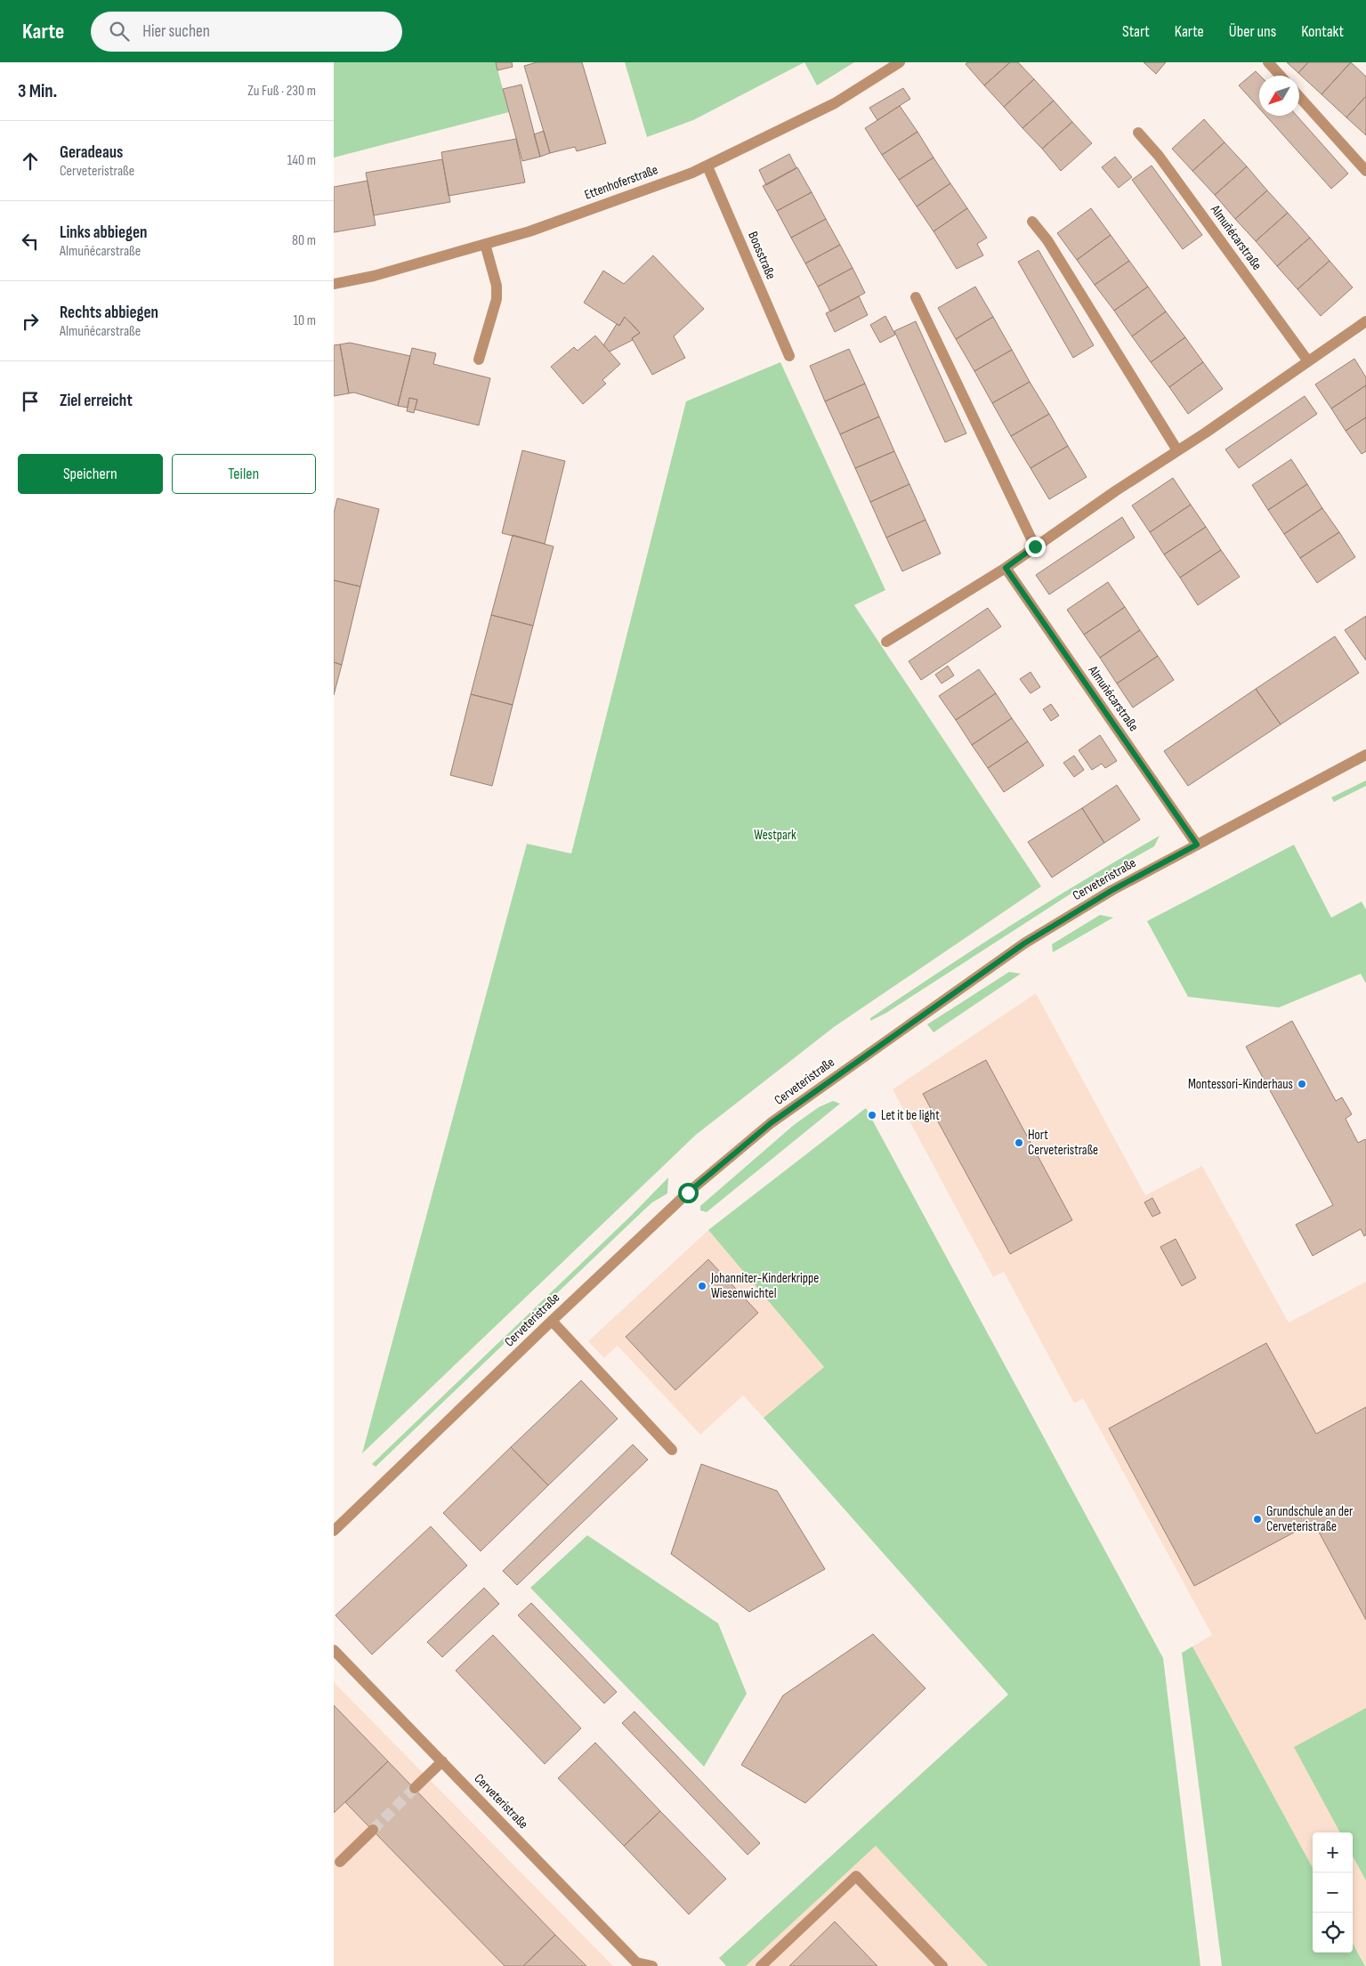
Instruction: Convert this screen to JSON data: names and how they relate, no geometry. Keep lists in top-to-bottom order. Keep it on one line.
{"streets":{"street":["Ettenhoferstraße","Almuñécarstraße","Boosstraße","Cerveteristraße"]},"crossings":[["Ettenhoferstraße","Boosstraße"],["Almuñécarstraße","Cerveteristraße"]],"parks":["Westpark"],"places":["Montessori-Kinderhaus","Let it be light","Hort Cerveteristraße","Johanniter-Kinderkrippe Wiesenwichtel","Grundschule an der Cerveteristraße"],"north":"bottom left","page":{"header":"Karte","search":"Hier suchen","nav":["Start","Karte","Über uns","Kontakt"],"heading":["3 Min.","Zu Fuß · 230 m"],"list":[["Geradeaus","Cerveteristraße","140 m"],["Links abbiegen","Almuñécarstraße","80 m"],["Rechts abbiegen","Almuñécarstraße","10 m"],"Ziel erreicht"],"buttons":["Speichern","Teilen"],"map_buttons":["+","−"]}}
